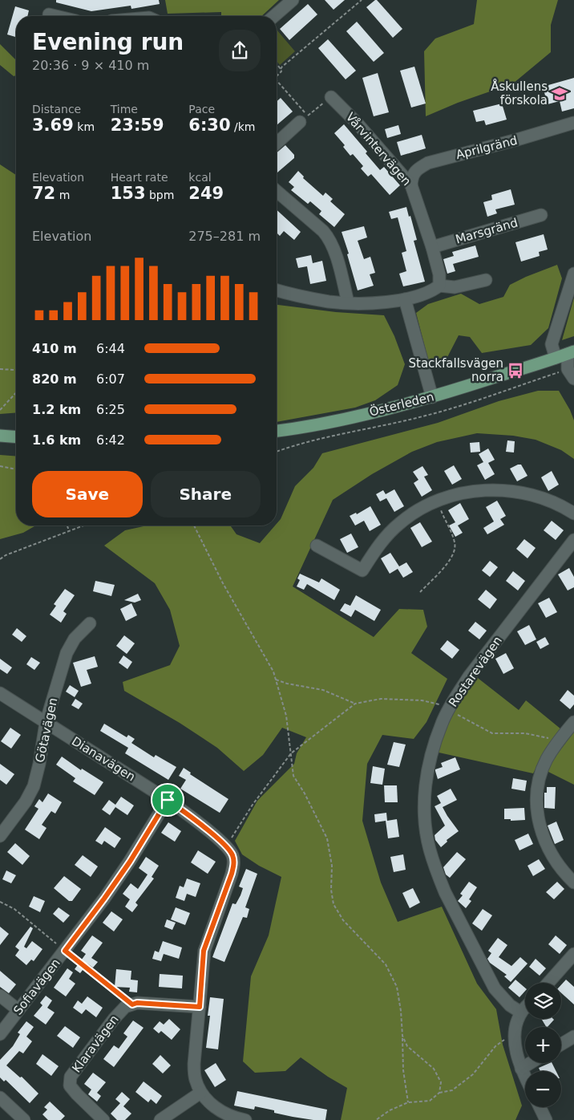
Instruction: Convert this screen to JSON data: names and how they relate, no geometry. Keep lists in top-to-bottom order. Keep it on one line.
{"streets":{"main road":["Österleden"],"street":["Aprilgränd","Vårvintervägen","Marsgränd","Rostarevägen","Götavägen","Dianavägen","Sofiavägen","Klaravägen"]},"crossings":[["Aprilgränd","Vårvintervägen"],["Vårvintervägen","Marsgränd"],["Götavägen","Dianavägen"],["Dianavägen","Sofiavägen"]],"places":{"school or university":["Åskullens förskola"],"bus stop":["Stackfallsvägen norra"]},"page":{"heading":["Evening run","20:36 · 9 × 410 m"],"stats":[["Distance","3.69 km"],["Time","23:59"],["Pace","6:30 /km"],["Elevation","72 m"],["Heart rate","153 bpm"],["kcal","249"]],"chart":["Elevation","275–281 m"],"list":[{"name":"410 m","note":"6:44"},{"name":"820 m","note":"6:07"},{"name":"1.2 km","note":"6:25"},{"name":"1.6 km","note":"6:42"}],"buttons":["Save","Share"],"map_buttons":["+","−"]}}
